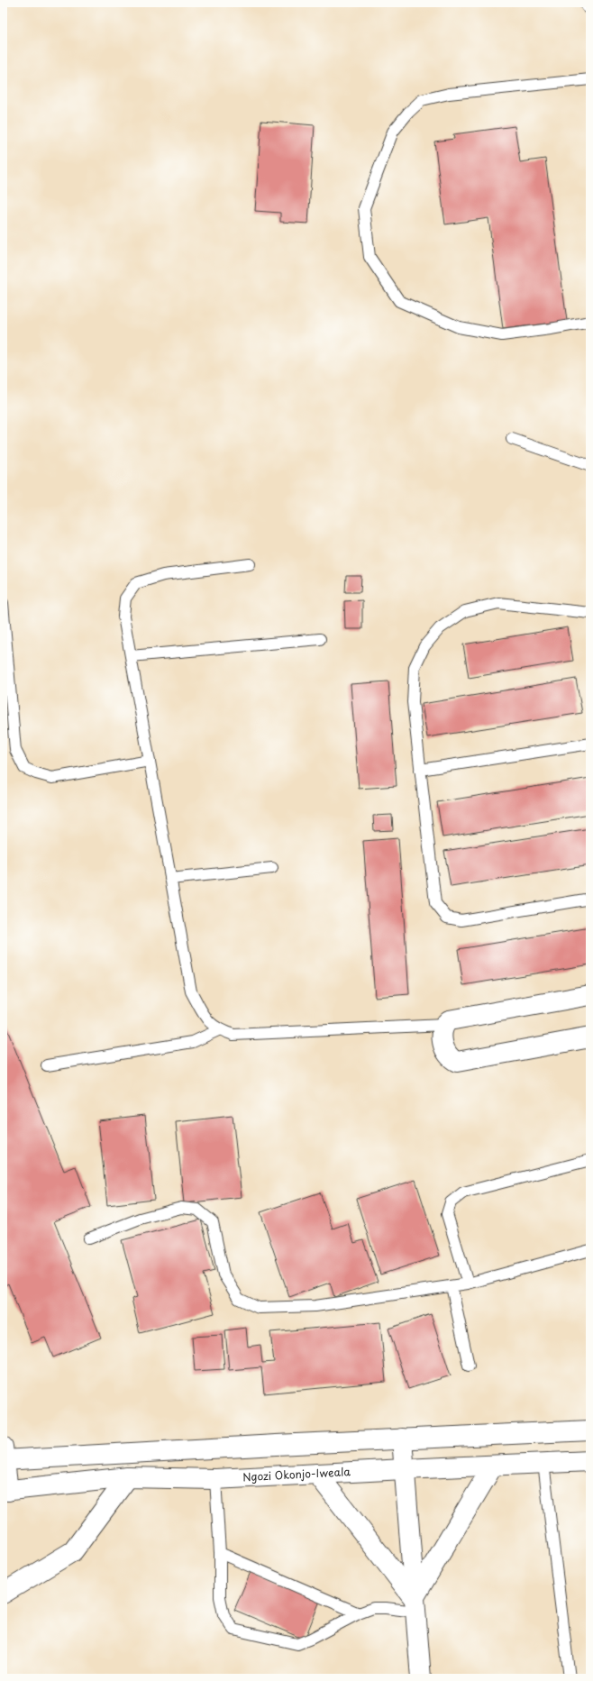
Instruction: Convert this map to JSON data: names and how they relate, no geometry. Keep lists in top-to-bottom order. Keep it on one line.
{"streets":{"street":["Ngozi Okonjo-Iweala"]}}
